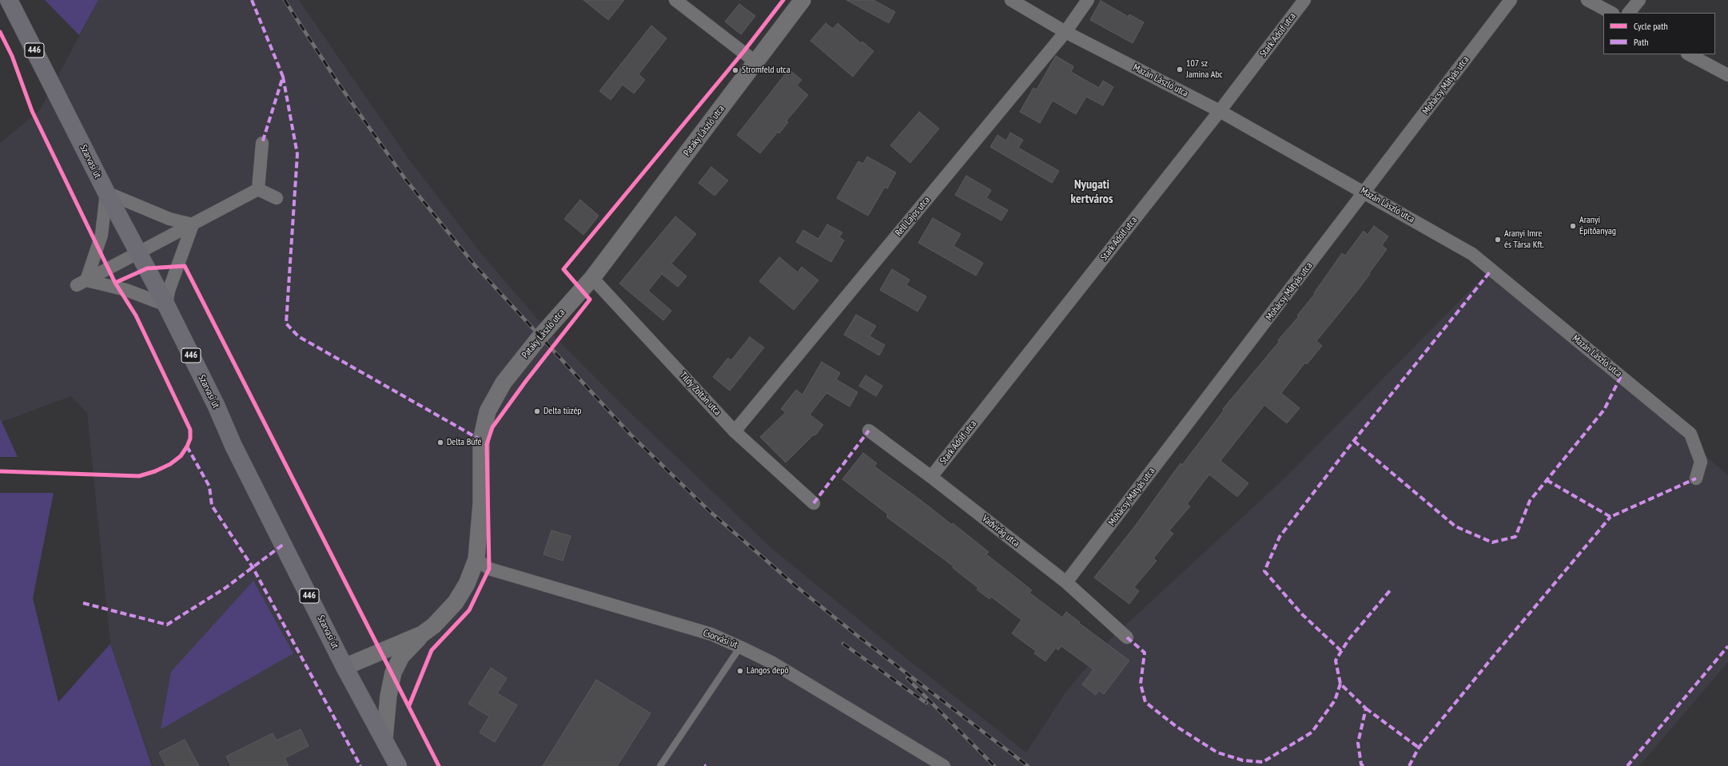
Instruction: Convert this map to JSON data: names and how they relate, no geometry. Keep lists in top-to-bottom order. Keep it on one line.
{"streets":{"main road":["446","Szarvasi út"],"street":["Stark Adolf utca","Mazán László utca","Mohácsy Mátyás utca","Pataky László utca","Rell Lajos utca","Tildy Zoltán utca","Vadvirág utca","Csorvási út"]},"crossings":[["Stark Adolf utca","Mazán László utca"],["Stark Adolf utca","Vadvirág utca"],["Mazán László utca","Mohácsy Mátyás utca"],["Mazán László utca","Rell Lajos utca"],["Mohácsy Mátyás utca","Vadvirág utca"],["Pataky László utca","Szarvasi út"],["Pataky László utca","Tildy Zoltán utca"],["Pataky László utca","Csorvási út"],["Rell Lajos utca","Tildy Zoltán utca"]],"districts":["Nyugati kertváros"],"places":["107 sz Jamina Abc","Stromfeld utca","Aranyi Építőanyag","Aranyi Imre és Társa Kft.","Delta tüzép","Delta Büfé","Lángos depó"],"legend":["Cycle path","Path"]}
